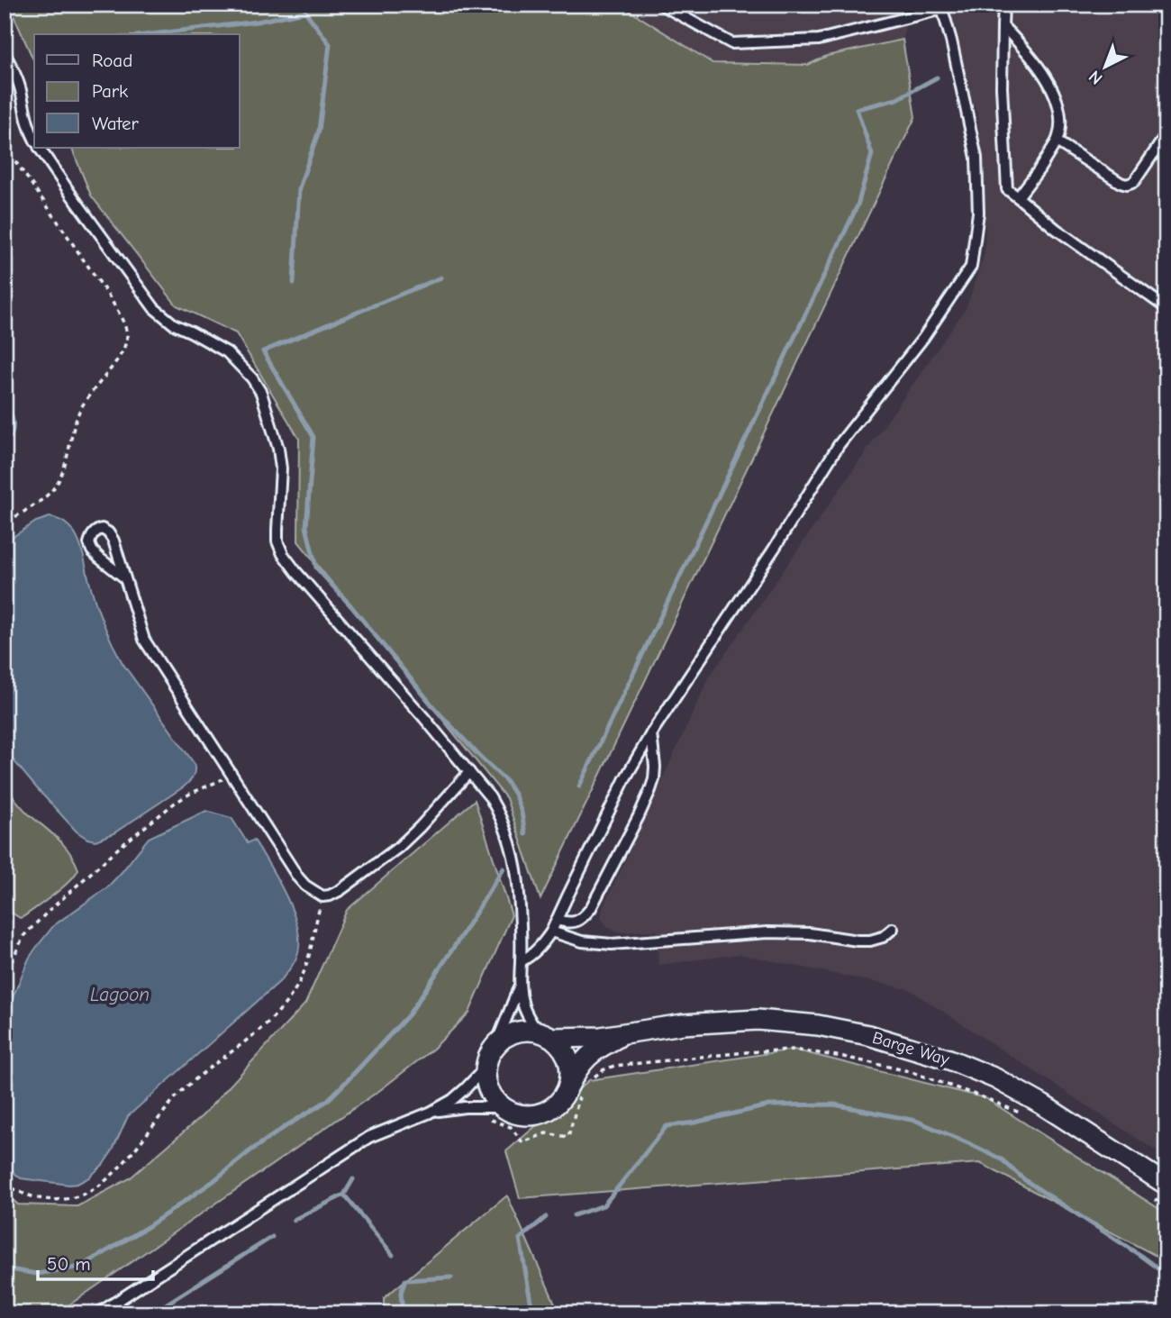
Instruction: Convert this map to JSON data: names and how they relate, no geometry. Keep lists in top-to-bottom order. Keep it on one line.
{"streets":{"street":["Barge Way"]},"water":["Lagoon"],"legend":["Road","Park","Water"],"scale_bar":"50 m","north":"bottom left"}
